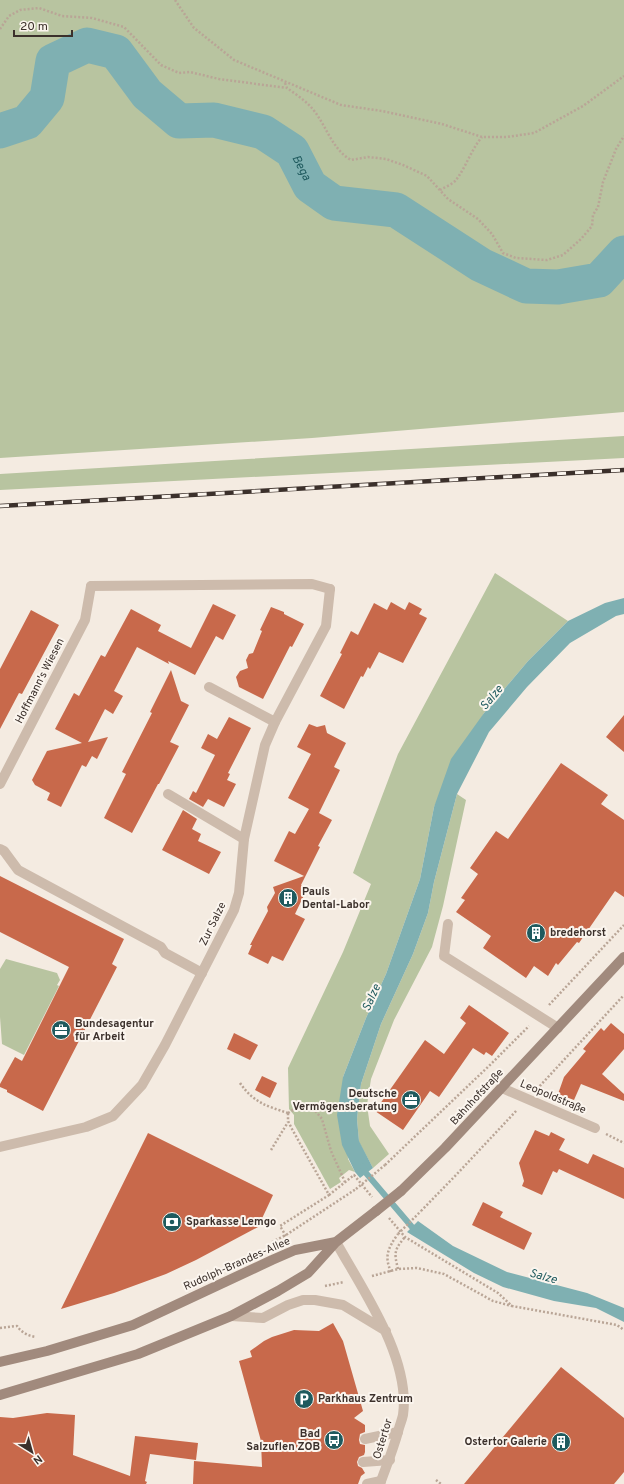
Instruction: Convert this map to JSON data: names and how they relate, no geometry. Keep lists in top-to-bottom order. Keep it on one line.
{"streets":{"main road":["Bahnhofstraße","Rudolph-Brandes-Allee"],"street":["Hoffmann's Wiesen","Zur Salze","Leopoldstraße","Ostertor"]},"crossings":[["Hoffmann's Wiesen","Zur Salze"],["Bahnhofstraße","Leopoldstraße"],["Bahnhofstraße","Rudolph-Brandes-Allee"],["Bahnhofstraße","Ostertor"],["Rudolph-Brandes-Allee","Ostertor"]],"water":["Bega","Salze"],"places":{"building":["Pauls Dental-Labor","bredehorst","Ostertor Galerie"],"office":["Bundesagentur für Arbeit","Deutsche Vermögensberatung"],"bank":["Sparkasse Lemgo"],"parking":["Parkhaus Zentrum"],"bus stop":["Bad Salzuflen ZOB"]},"scale_bar":"20 m","north":"bottom right"}
